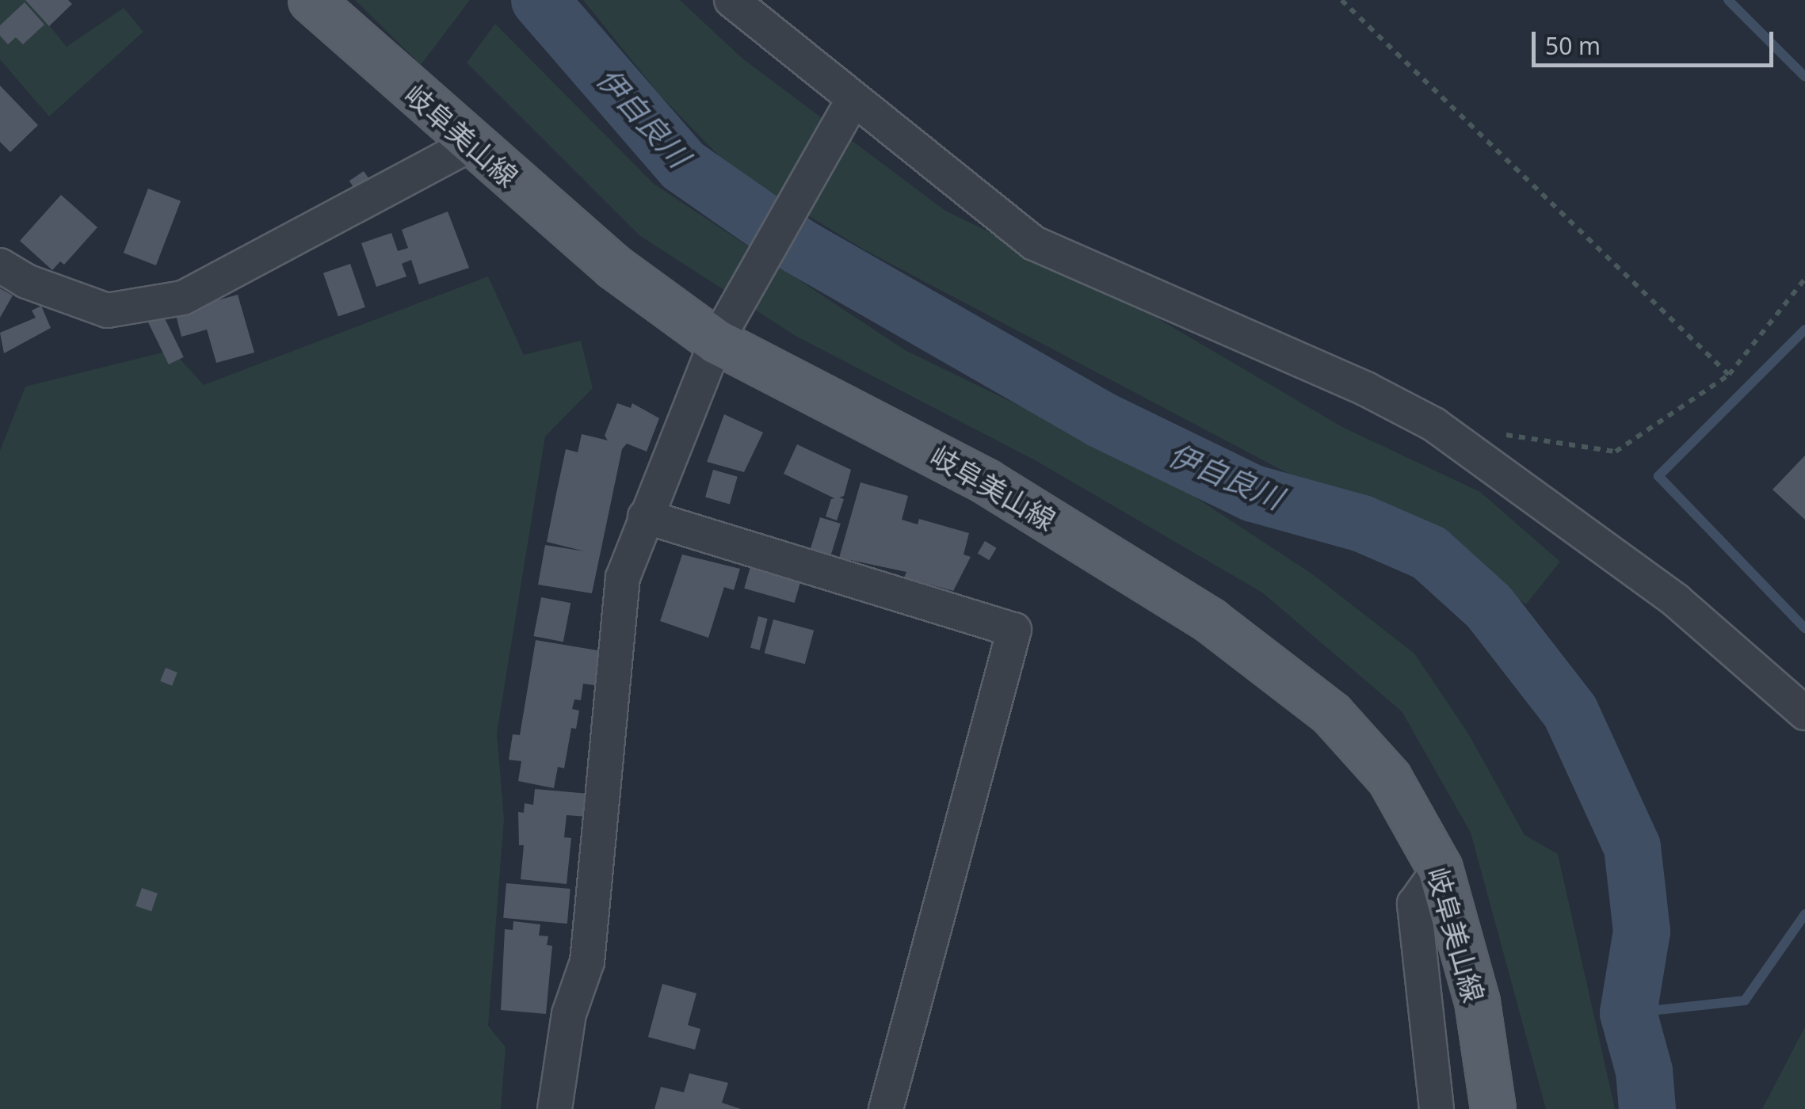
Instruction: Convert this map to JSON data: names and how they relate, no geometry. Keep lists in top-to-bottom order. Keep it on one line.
{"streets":{"main road":["岐阜美山線"]},"water":["伊自良川"],"scale_bar":"50 m"}
